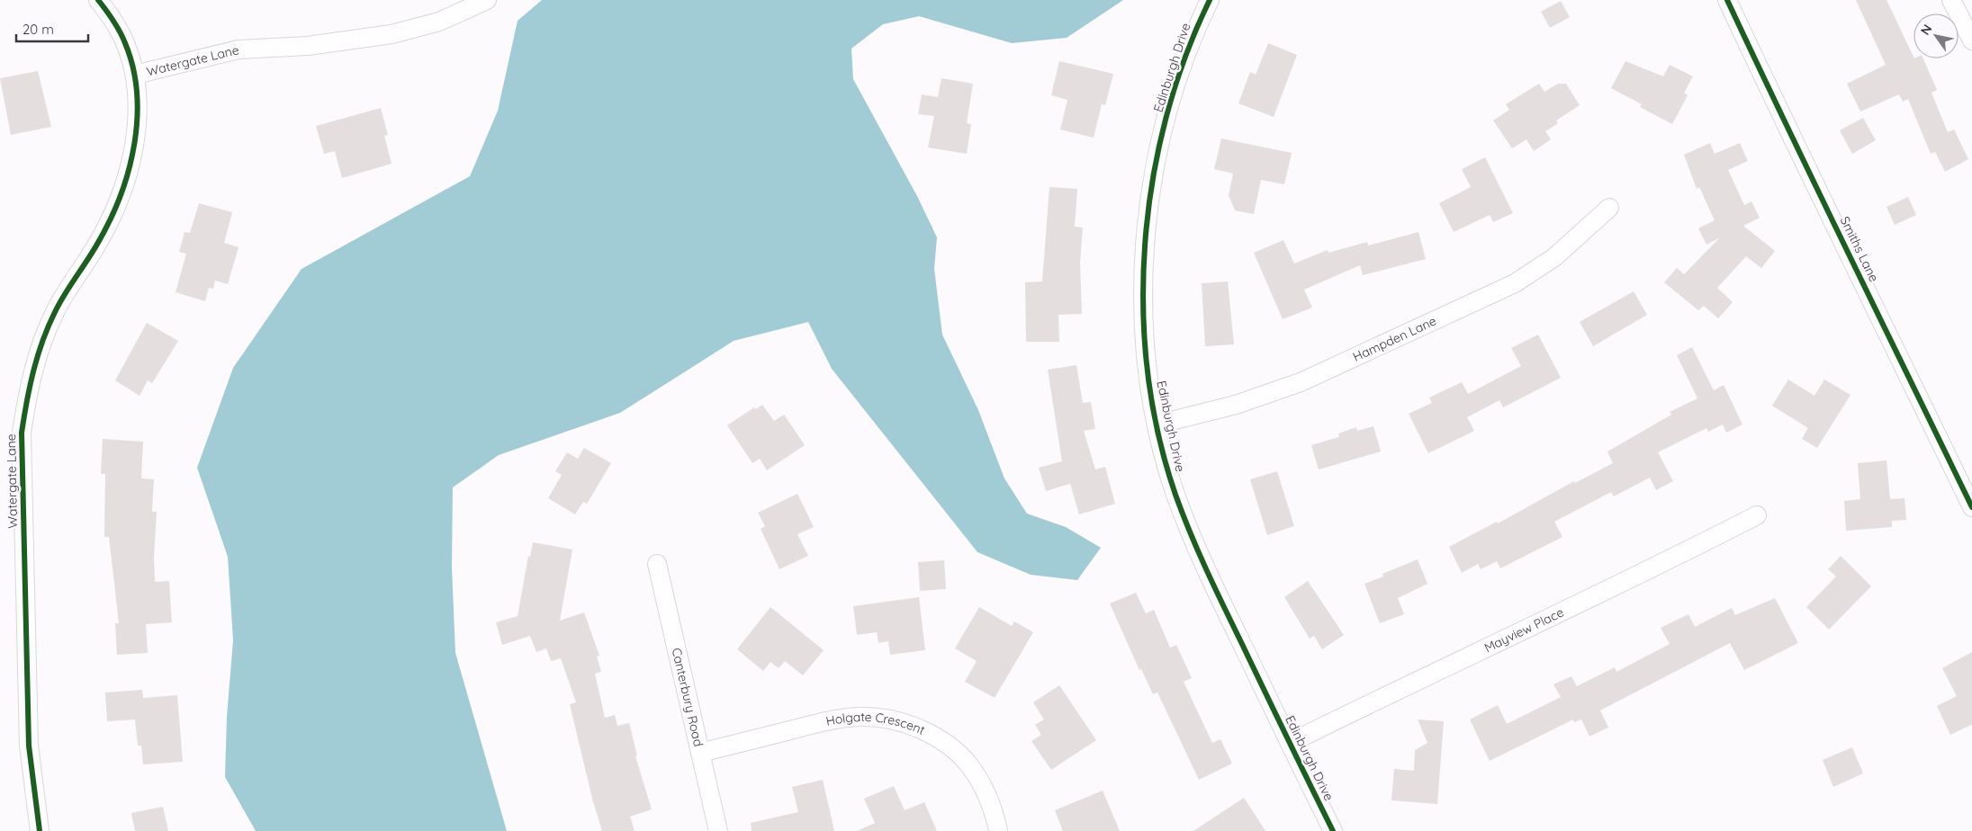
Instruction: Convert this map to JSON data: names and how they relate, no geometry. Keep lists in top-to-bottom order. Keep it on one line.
{"streets":{"street":["Watergate Lane","Edinburgh Drive","Smiths Lane","Hampden Lane","Mayview Place","Canterbury Road","Holgate Crescent"]},"crossings":[["Edinburgh Drive","Hampden Lane"],["Edinburgh Drive","Mayview Place"],["Canterbury Road","Holgate Crescent"]],"scale_bar":"20 m","north":"top left"}
